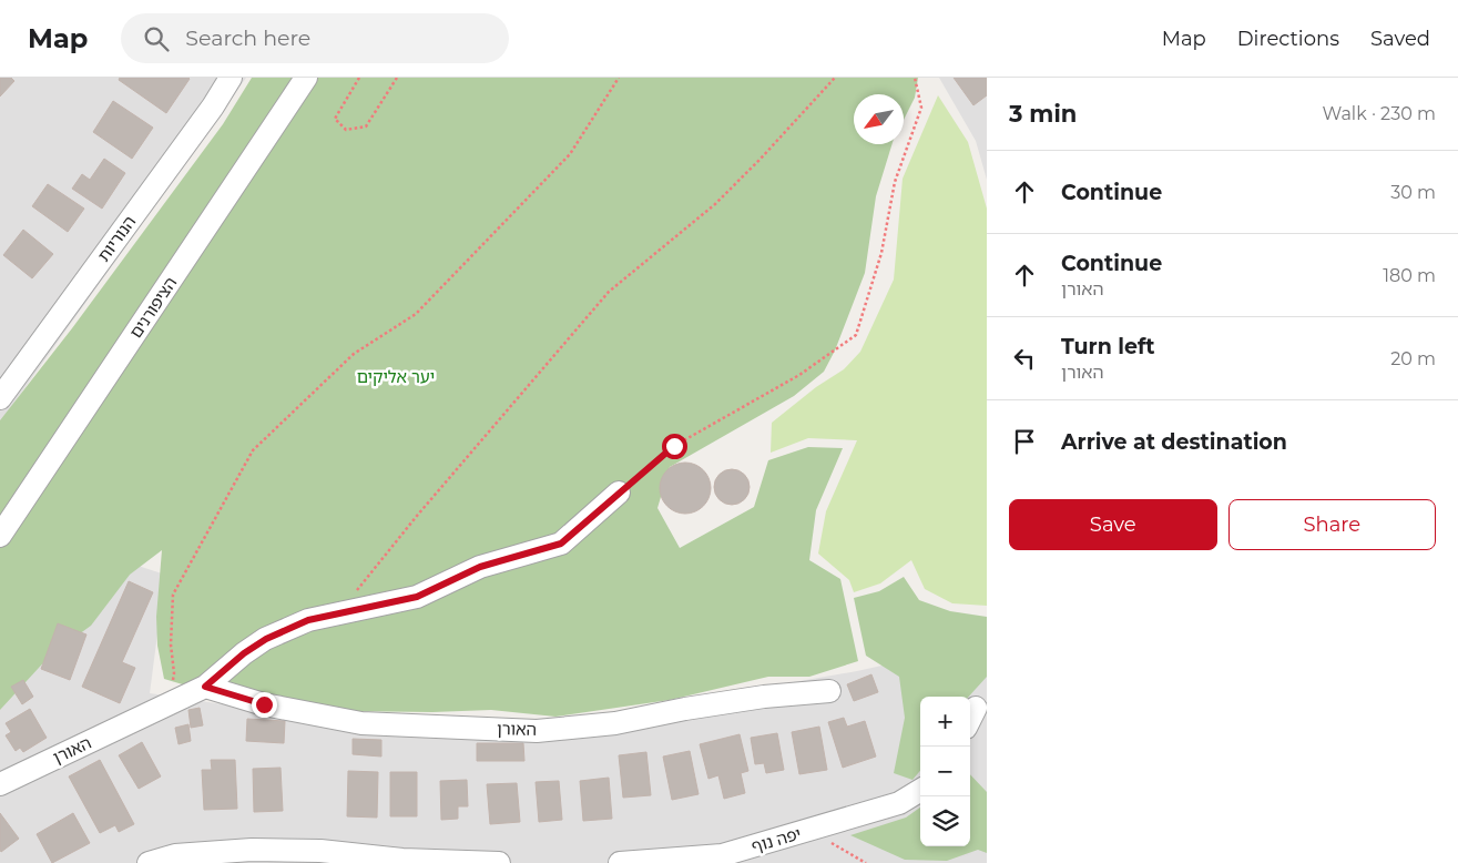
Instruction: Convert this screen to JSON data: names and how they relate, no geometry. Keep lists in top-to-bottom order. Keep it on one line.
{"streets":{"street":["הנוריות","הציפורנים","האורן","יפה נוף"]},"parks":["יער אליקים"],"north":"bottom left","page":{"header":"Map","search":"Search here","nav":["Map","Directions","Saved"],"heading":["3 min","Walk · 230 m"],"list":[["Continue","30 m"],["Continue","האורן","180 m"],["Turn left","האורן","20 m"],"Arrive at destination"],"buttons":["Save","Share"],"map_buttons":["+","−"]}}
